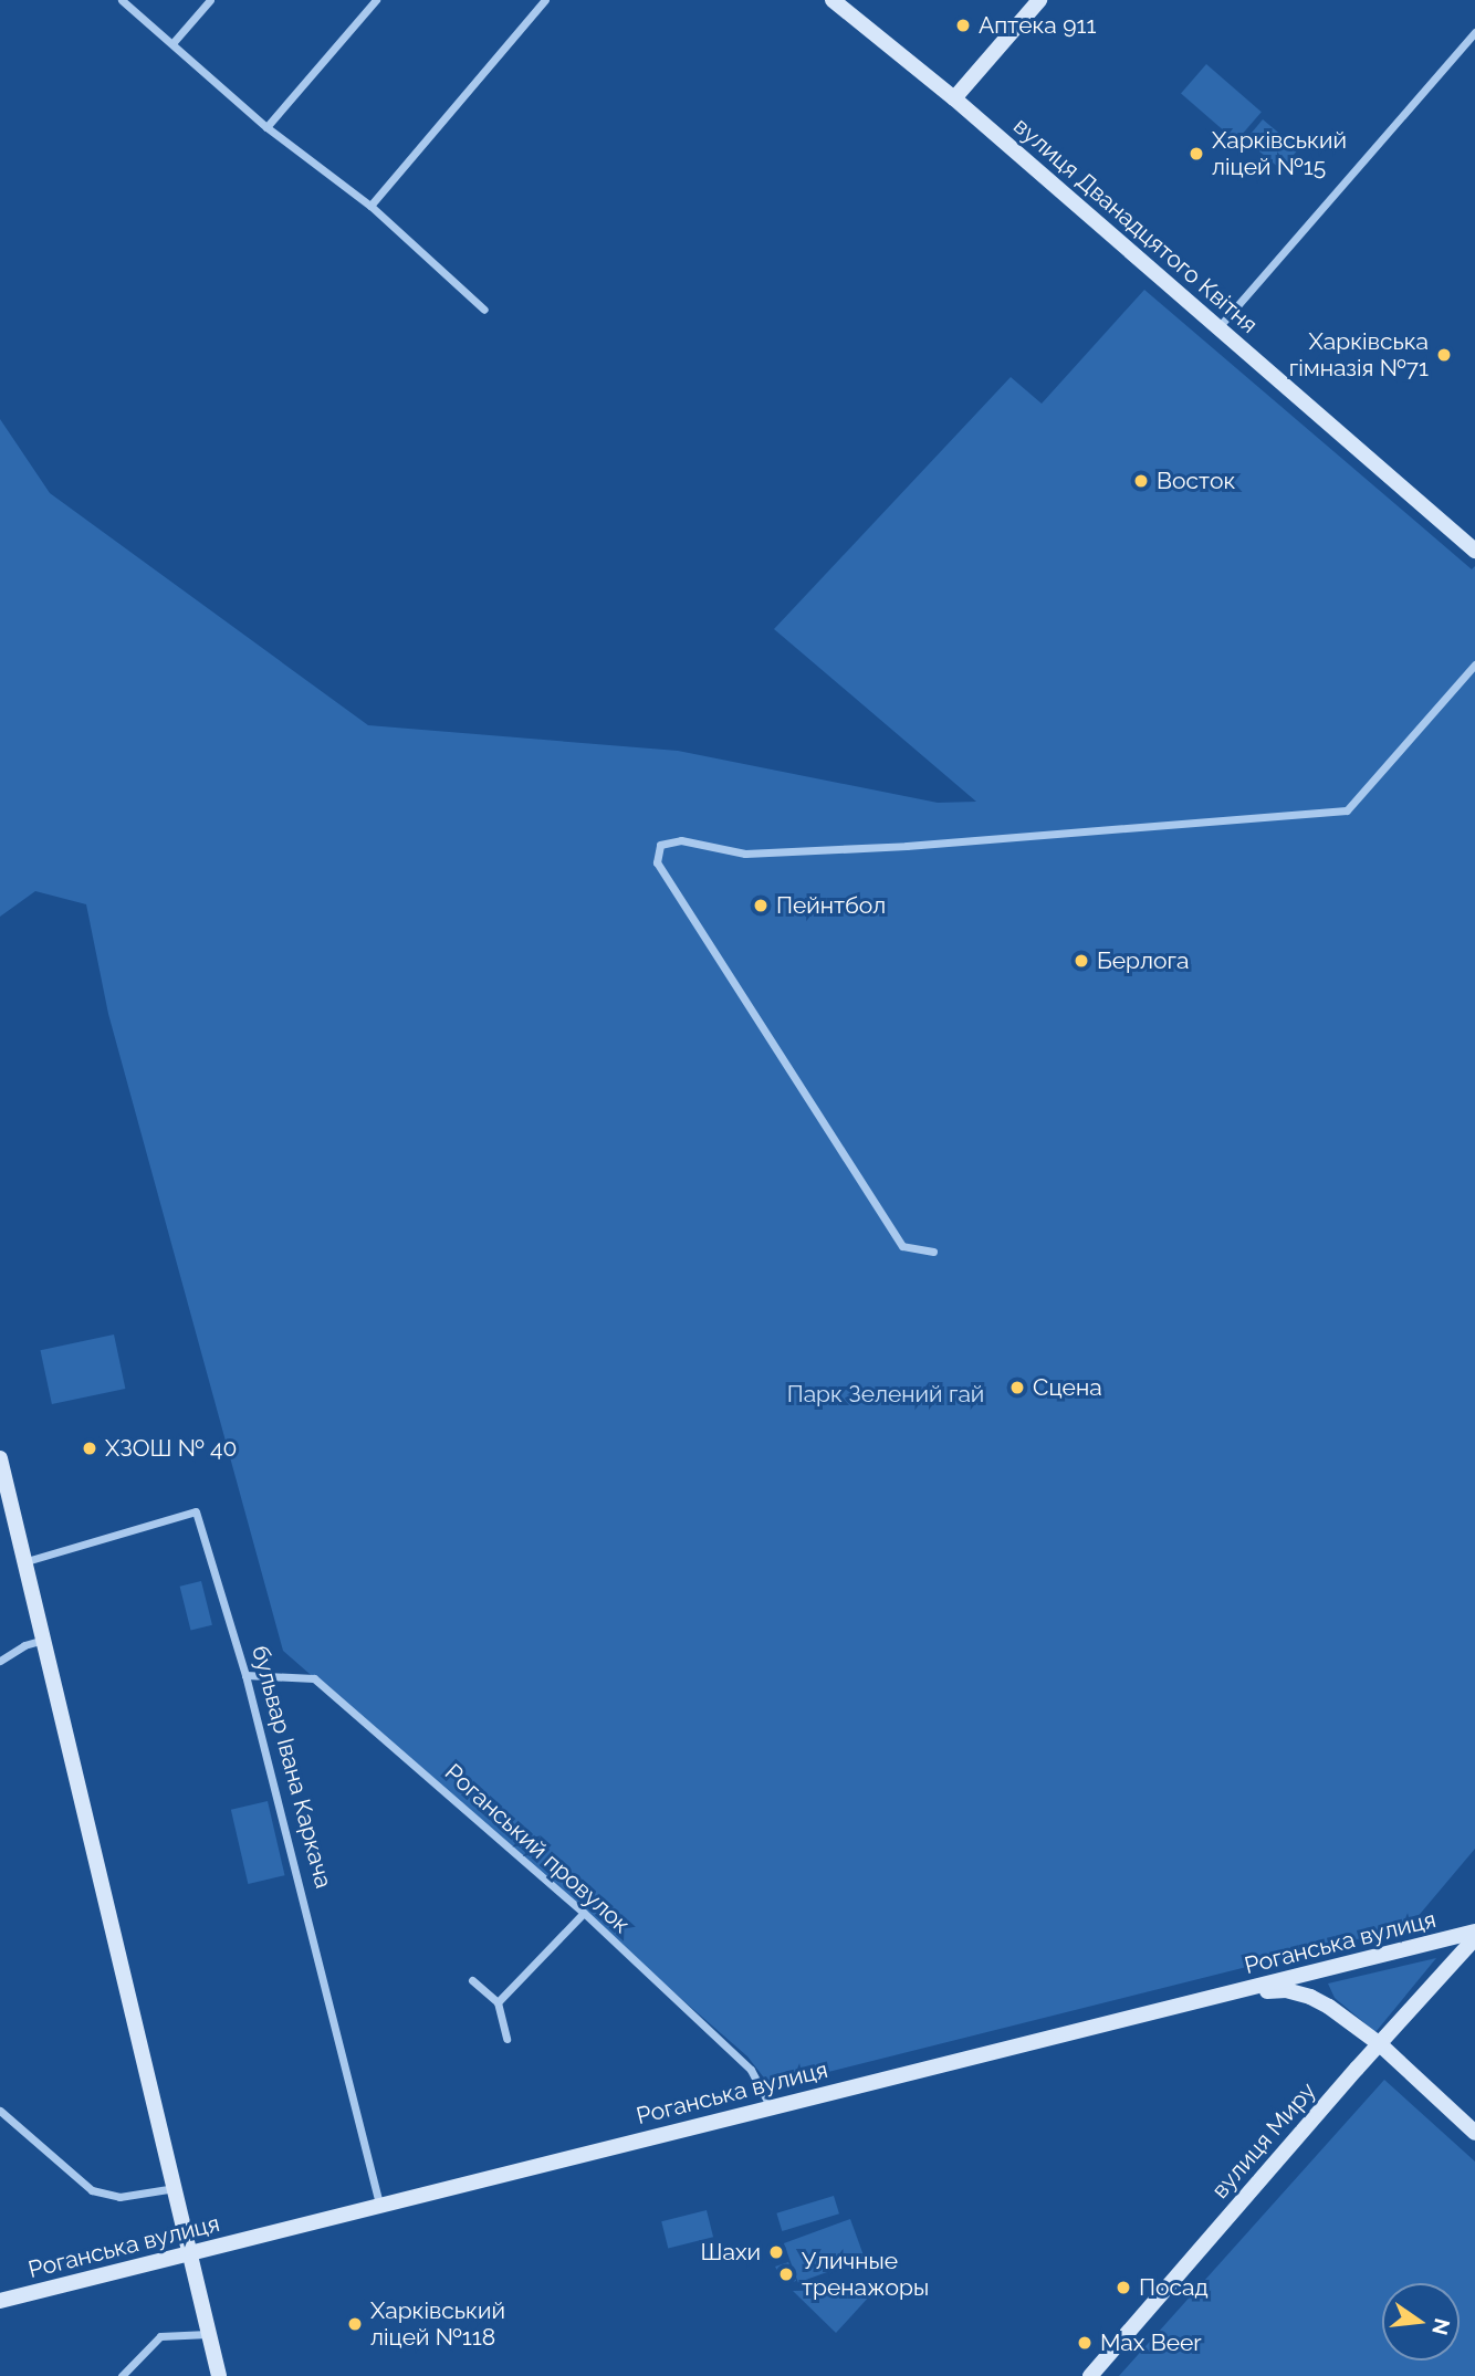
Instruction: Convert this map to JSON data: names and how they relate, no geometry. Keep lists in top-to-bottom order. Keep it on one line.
{"streets":{"street":["вулиця Дванадцятого Квітня","бульвар Івана Каркача","Роганський провулок","Роганська вулиця","вулиця Миру"]},"crossings":[["бульвар Івана Каркача","Роганський провулок"],["бульвар Івана Каркача","Роганська вулиця"],["Роганський провулок","Роганська вулиця"]],"parks":["Парк Зелений гай"],"places":["Аптека 911","Харківський ліцей №15","Харківська гімназія №71","Восток","Пейнтбол","Берлога","Сцена","ХЗОШ № 40","Шахи","Уличные тренажоры","Посад","Харківський ліцей №118","Max Beer"],"north":"right"}
